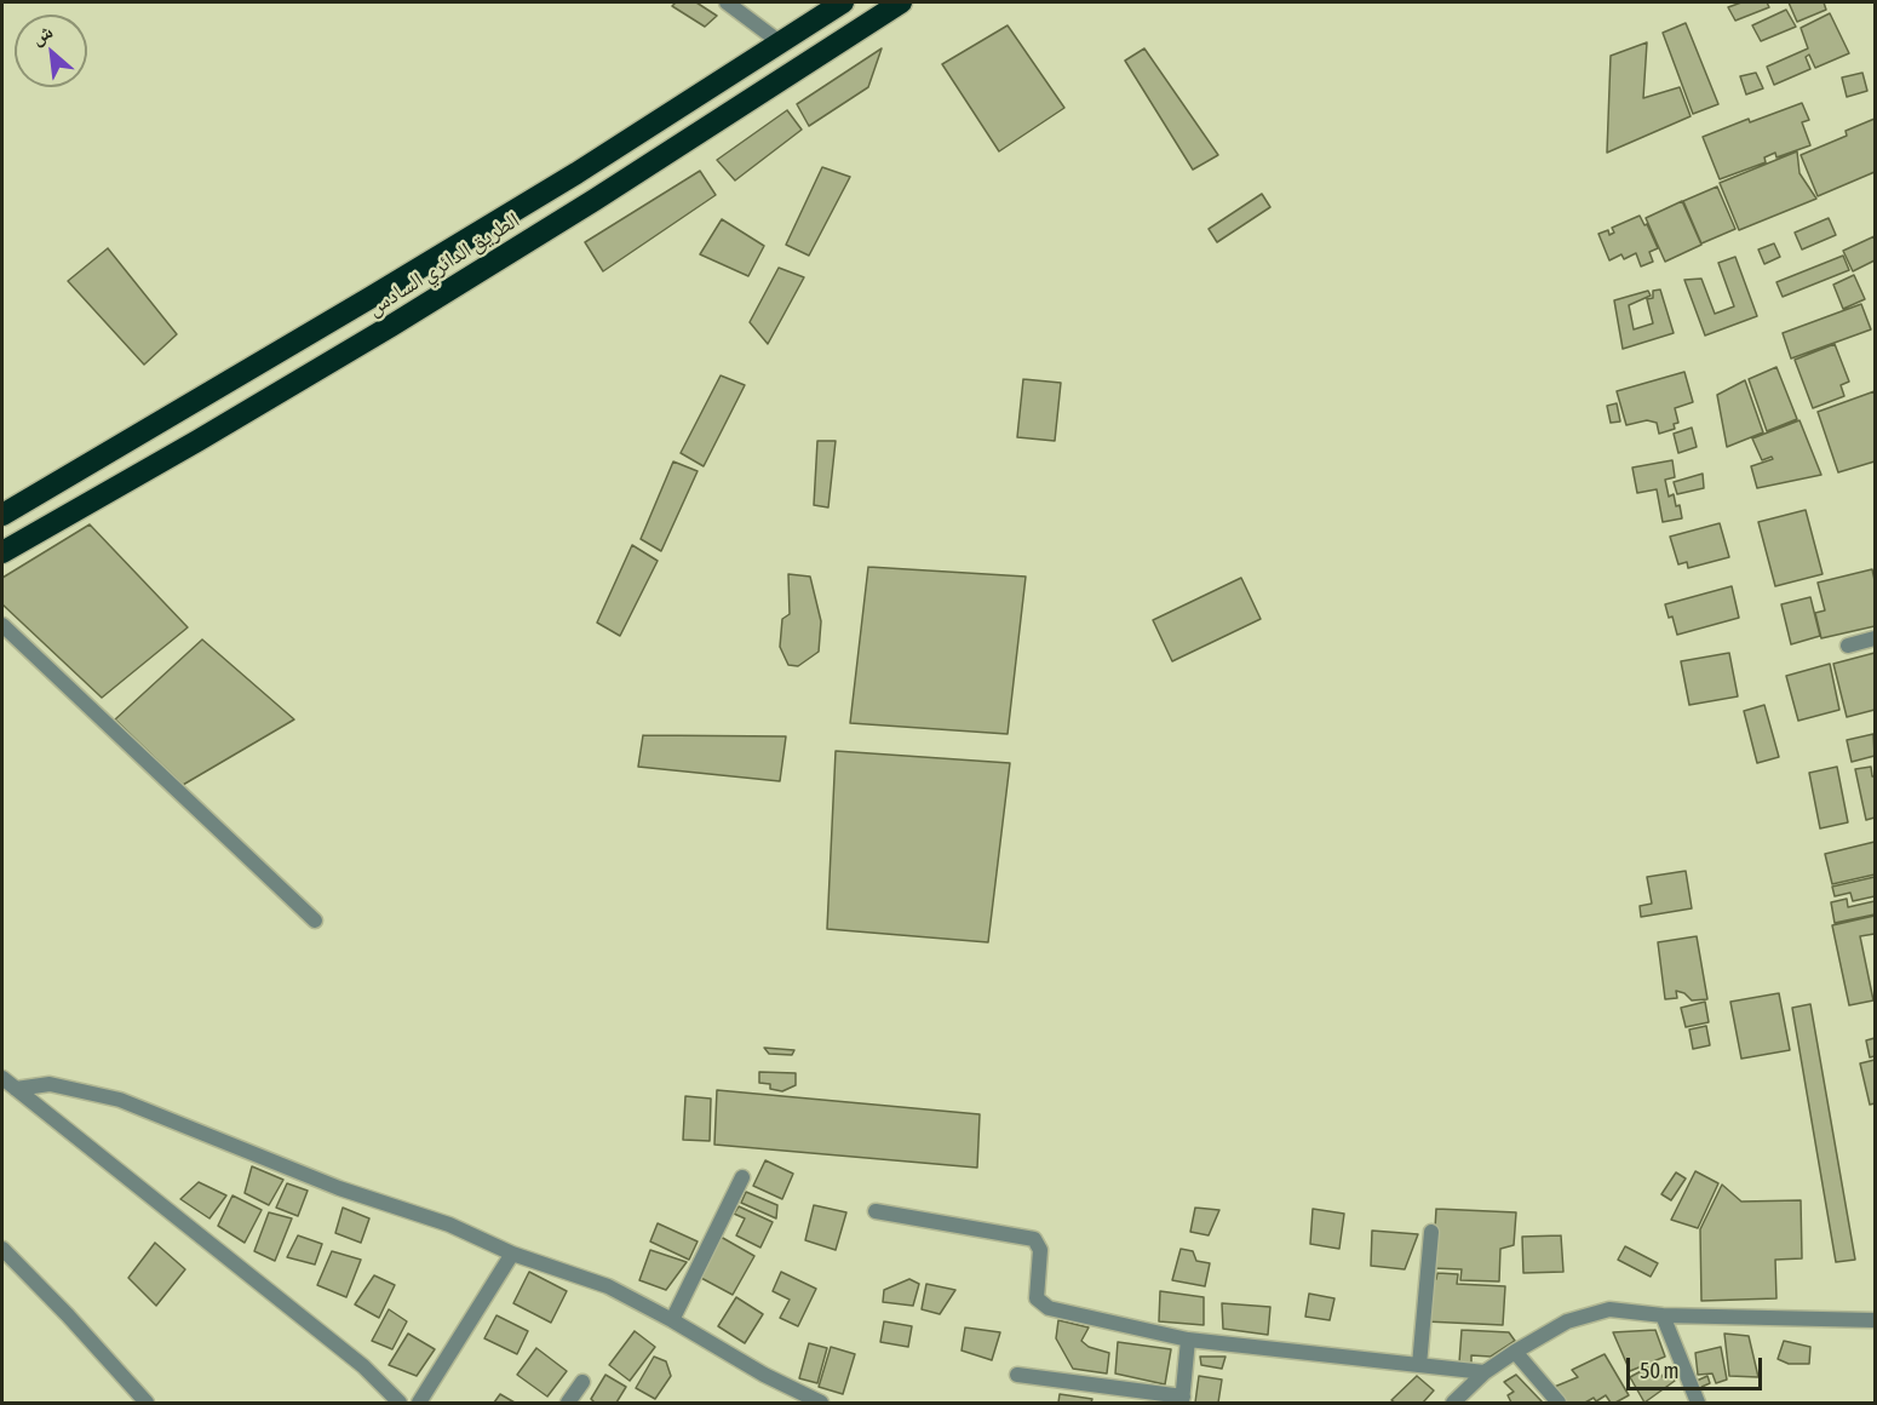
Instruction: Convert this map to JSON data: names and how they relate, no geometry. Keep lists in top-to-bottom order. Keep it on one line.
{"streets":{"highway":["الطريق الدائري السادس"]},"scale_bar":"50 m","north":"top left"}
